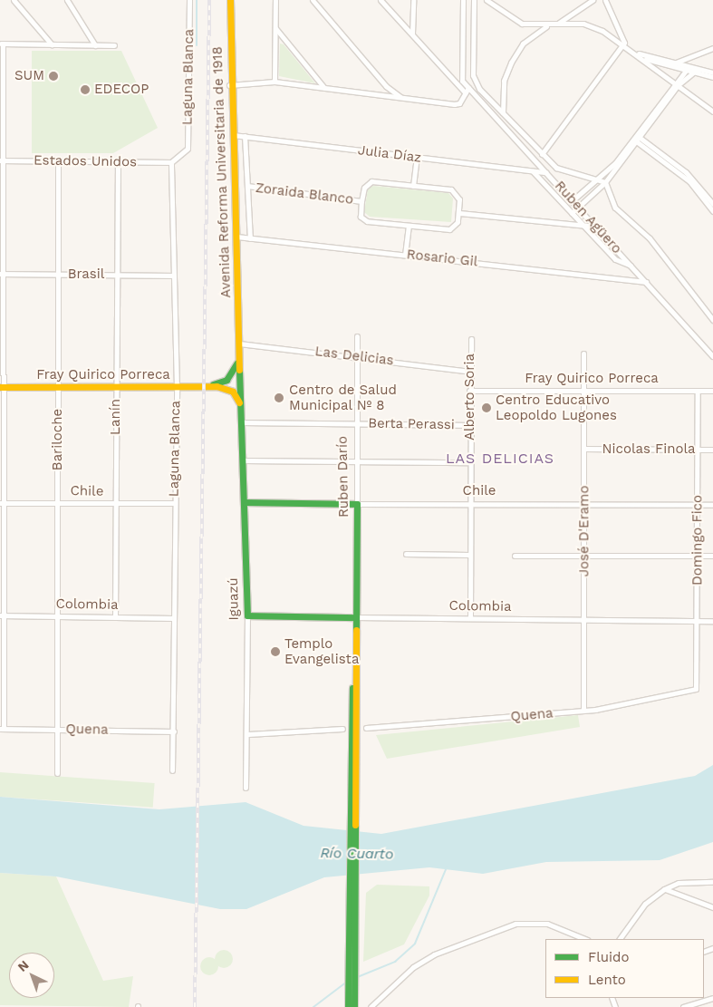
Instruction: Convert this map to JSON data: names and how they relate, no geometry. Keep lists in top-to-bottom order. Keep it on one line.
{"streets":{"main road":["Avenida Reforma Universitaria de 1918","Fray Quirico Porreca","Ruben Darío","Chile","Iguazú","Colombia"],"street":["Laguna Blanca","Julia Díaz","Estados Unidos","Zoraida Blanco","Ruben Agüero","Rosario Gil","Brasil","Las Delicias","Alberto Soria","Lanín","Berta Perassi","Bariloche","Nicolas Finola","José D'Eramo","Domingo Fico","Quena"]},"crossings":[["Laguna Blanca","Estados Unidos"],["Laguna Blanca","Brasil"],["Laguna Blanca","Fray Quirico Porreca"],["Laguna Blanca","Chile"],["Laguna Blanca","Colombia"],["Laguna Blanca","Quena"],["Julia Díaz","Avenida Reforma Universitaria de 1918"],["Julia Díaz","Ruben Agüero"],["Estados Unidos","Lanín"],["Estados Unidos","Bariloche"],["Avenida Reforma Universitaria de 1918","Rosario Gil"],["Avenida Reforma Universitaria de 1918","Las Delicias"],["Ruben Agüero","Rosario Gil"],["Brasil","Lanín"],["Brasil","Bariloche"],["Las Delicias","Alberto Soria"],["Las Delicias","Ruben Darío"],["Fray Quirico Porreca","Alberto Soria"],["Fray Quirico Porreca","Lanín"],["Fray Quirico Porreca","Bariloche"],["Fray Quirico Porreca","José D'Eramo"],["Fray Quirico Porreca","Domingo Fico"],["Fray Quirico Porreca","Iguazú"],["Alberto Soria","Berta Perassi"],["Alberto Soria","Chile"],["Alberto Soria","Colombia"],["Lanín","Chile"],["Lanín","Colombia"],["Berta Perassi","Ruben Darío"],["Berta Perassi","Iguazú"],["Bariloche","Chile"],["Bariloche","Colombia"],["Bariloche","Quena"],["Nicolas Finola","José D'Eramo"],["Nicolas Finola","Domingo Fico"],["Ruben Darío","Chile"],["Ruben Darío","Colombia"],["Chile","José D'Eramo"],["Chile","Domingo Fico"],["Chile","Iguazú"],["José D'Eramo","Colombia"],["José D'Eramo","Quena"],["Domingo Fico","Colombia"],["Domingo Fico","Quena"],["Iguazú","Colombia"]],"districts":["LAS DELICIAS"],"water":["Río Cuarto"],"places":["SUM","EDECOP","Centro de Salud Municipal Nº 8","Centro Educativo Leopoldo Lugones","Templo Evangelista"],"legend":["Fluido","Lento"],"north":"top left"}
